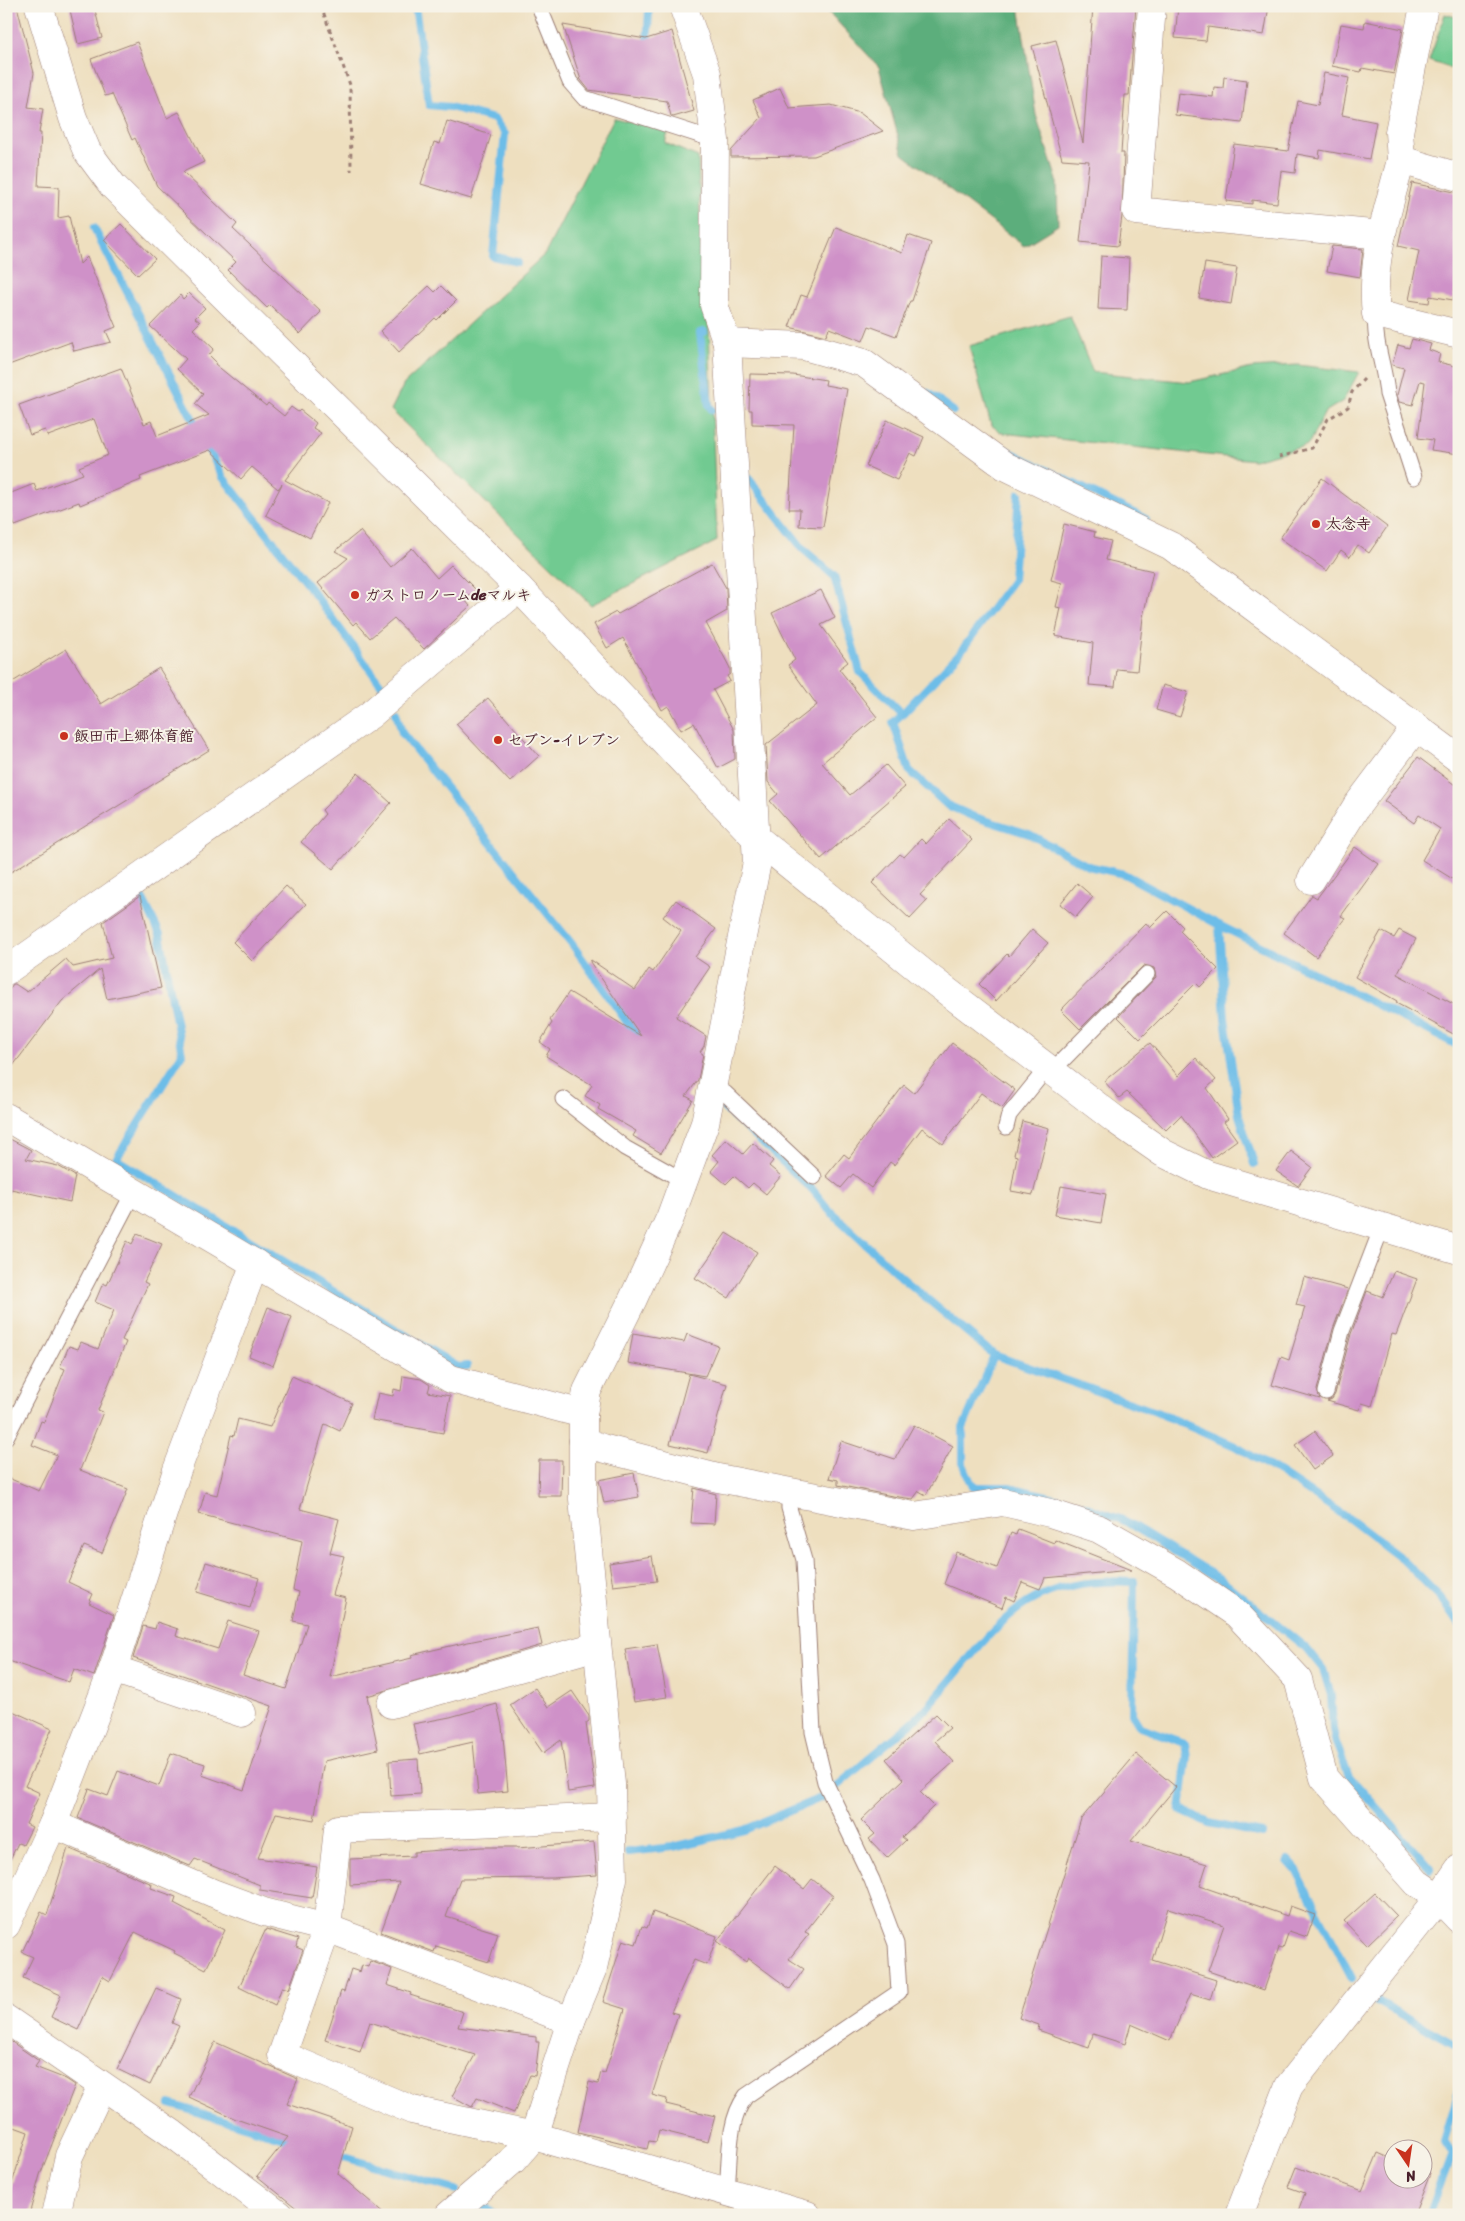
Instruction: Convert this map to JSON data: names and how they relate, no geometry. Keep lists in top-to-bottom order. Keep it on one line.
{"places":["太念寺","ガストロノームdeマルキ","飯田市上郷体育館","セブン-イレブン"],"north":"bottom"}
